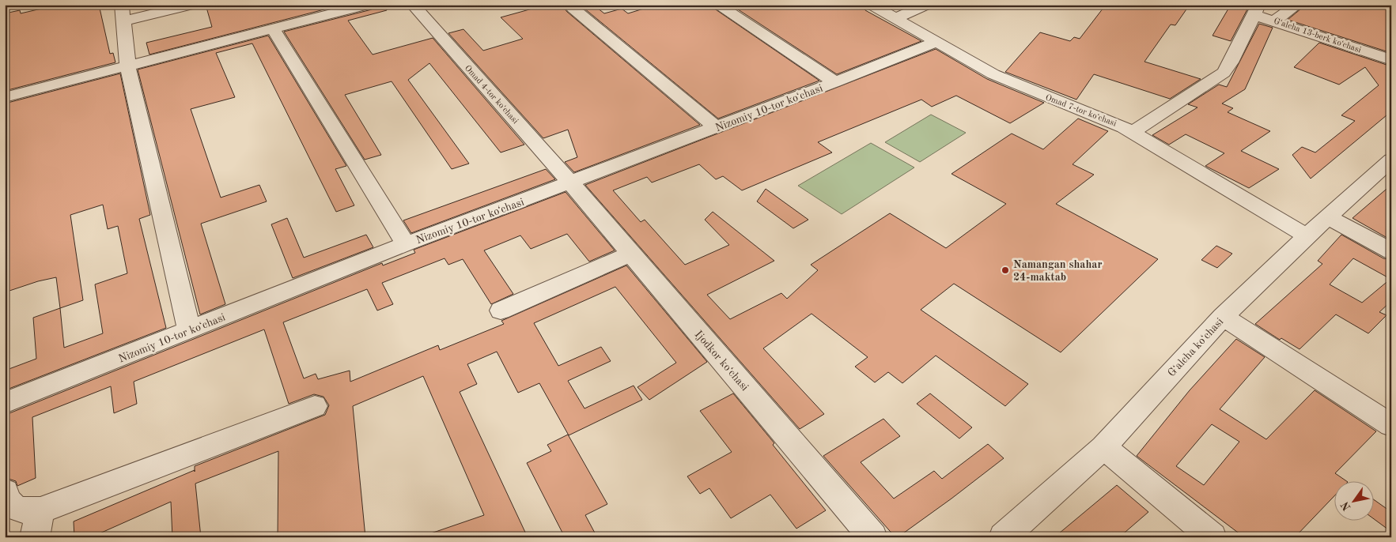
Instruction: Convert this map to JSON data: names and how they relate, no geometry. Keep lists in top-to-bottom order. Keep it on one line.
{"streets":{"street":["Gʻalcha 13-berk koʻchasi","Omad 4-tor koʻchasi","Nizomiy 10-tor koʻchasi","Omad 7-tor koʻchasi","Gʻalcha koʻchasi","Ijodkor koʻchasi"]},"crossings":[["Omad 4-tor koʻchasi","Nizomiy 10-tor koʻchasi"],["Omad 4-tor koʻchasi","Ijodkor koʻchasi"],["Nizomiy 10-tor koʻchasi","Omad 7-tor koʻchasi"],["Nizomiy 10-tor koʻchasi","Ijodkor koʻchasi"],["Omad 7-tor koʻchasi","Gʻalcha koʻchasi"]],"places":["Namangan shahar 24-maktab"],"north":"bottom left"}
